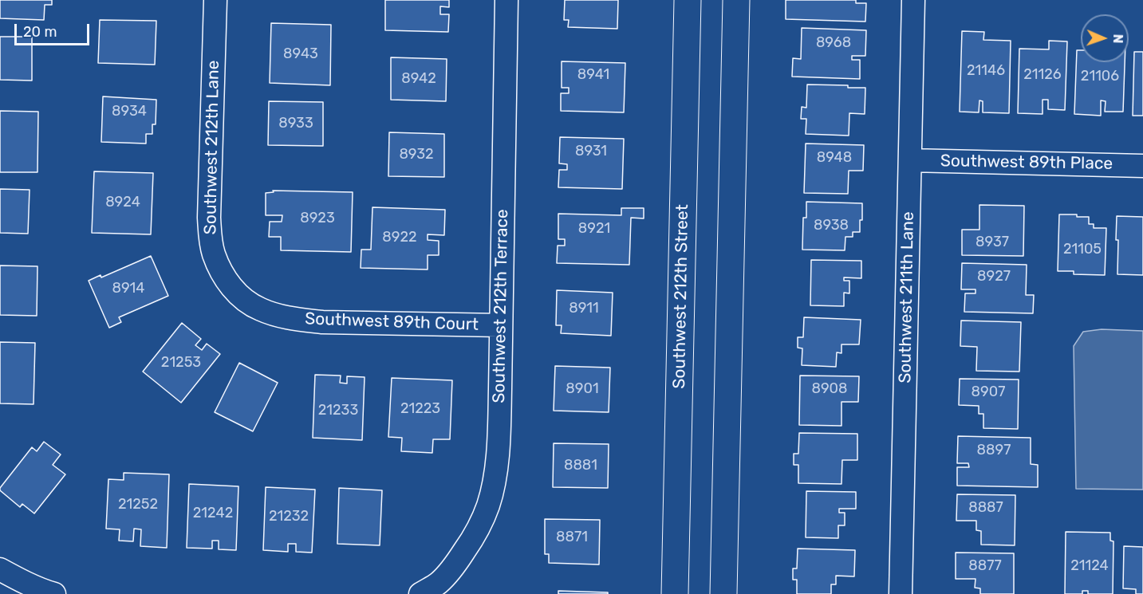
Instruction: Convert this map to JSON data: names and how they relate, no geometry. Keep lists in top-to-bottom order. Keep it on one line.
{"streets":{"street":["Southwest 212th Lane","Southwest 89th Place","Southwest 212th Street","Southwest 211th Lane","Southwest 212th Terrace","Southwest 89th Court"]},"crossings":[["Southwest 212th Lane","Southwest 89th Court"],["Southwest 89th Place","Southwest 211th Lane"],["Southwest 212th Terrace","Southwest 89th Court"]],"house_numbers":["8968","8943","21146","8941","21126","21106","8942","8934","8933","8931","8932","8948","8924","8923","8938","8921","8922","8937","21105","8927","8914","8911","21253","8901","8908","8907","21223","21233","8897","8881","21252","8887","21242","21232","8871","8877","21124"],"scale_bar":"20 m","north":"right"}
